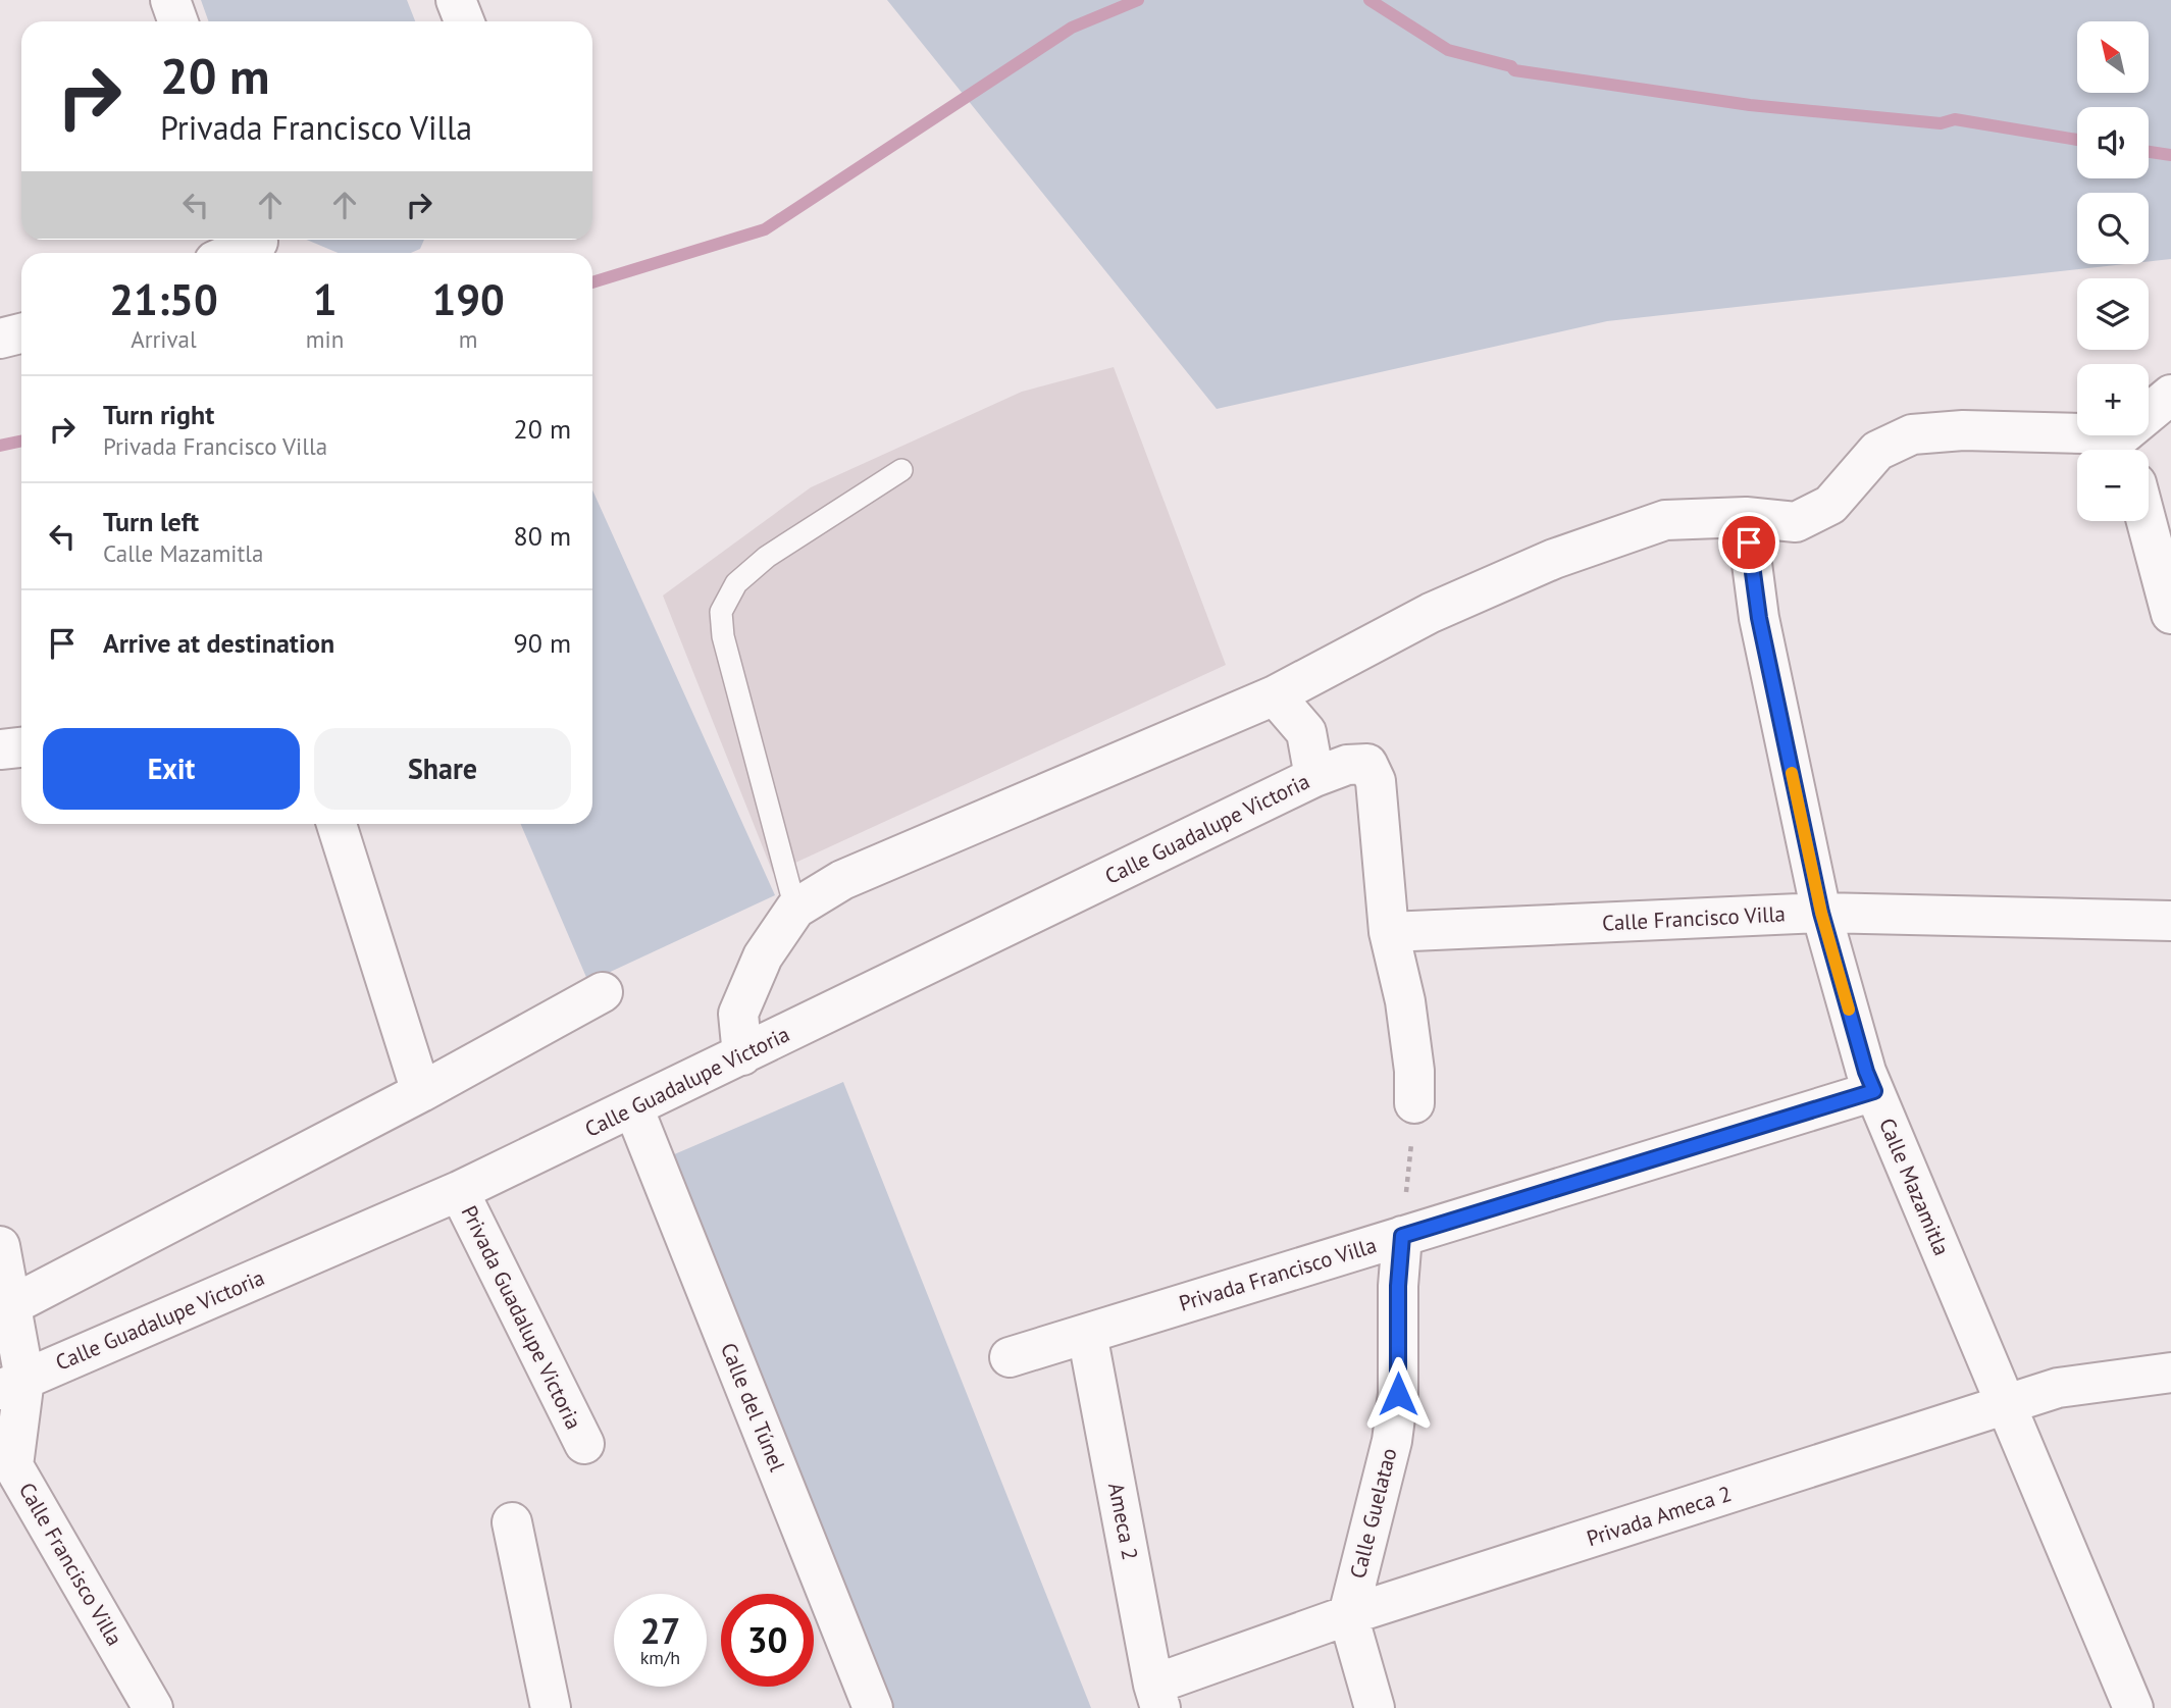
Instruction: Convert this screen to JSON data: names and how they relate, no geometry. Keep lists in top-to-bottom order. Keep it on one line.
{"streets":{"street":["Calle Guadalupe Victoria","Calle Francisco Villa","Calle Mazamitla","Privada Francisco Villa","Privada Guadalupe Victoria","Calle del Túnel","Calle Guelatao","Privada Ameca 2","Ameca 2"]},"crossings":[["Calle Guadalupe Victoria","Calle Francisco Villa"],["Calle Guadalupe Victoria","Privada Guadalupe Victoria"],["Calle Guadalupe Victoria","Calle del Túnel"],["Calle Francisco Villa","Calle Mazamitla"],["Calle Mazamitla","Privada Francisco Villa"],["Calle Mazamitla","Privada Ameca 2"],["Privada Francisco Villa","Calle Guelatao"],["Privada Francisco Villa","Ameca 2"],["Calle Guelatao","Privada Ameca 2"],["Privada Ameca 2","Ameca 2"]],"north":"top left","page":{"map_buttons":["+","−"],"turn":["20 m","Privada Francisco Villa"],"eta":["21:50","Arrival","1","min","190","m"],"list":[{"name":"Turn right","note":"Privada Francisco Villa","value":"20 m"},{"name":"Turn left","note":"Calle Mazamitla","value":"80 m"},{"name":"Arrive at destination","value":"90 m"}],"buttons":["Exit","Share"],"speed":"27 km/h","limit":"30"}}
